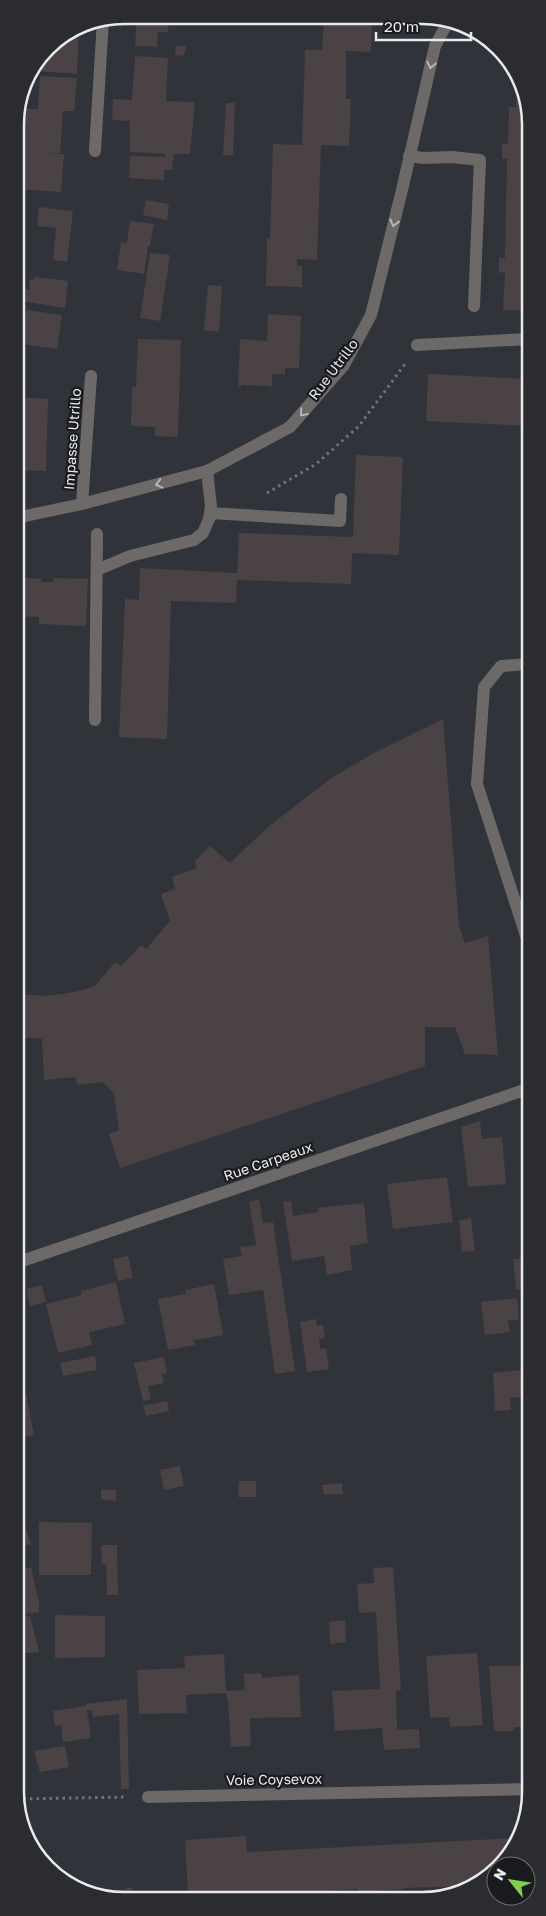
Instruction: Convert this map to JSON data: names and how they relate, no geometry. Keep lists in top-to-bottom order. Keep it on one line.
{"streets":{"street":["Rue Utrillo","Impasse Utrillo","Rue Carpeaux","Voie Coysevox"]},"crossings":[["Rue Utrillo","Impasse Utrillo"]],"one_way":["Rue Utrillo"],"scale_bar":"20 m","north":"top left"}
